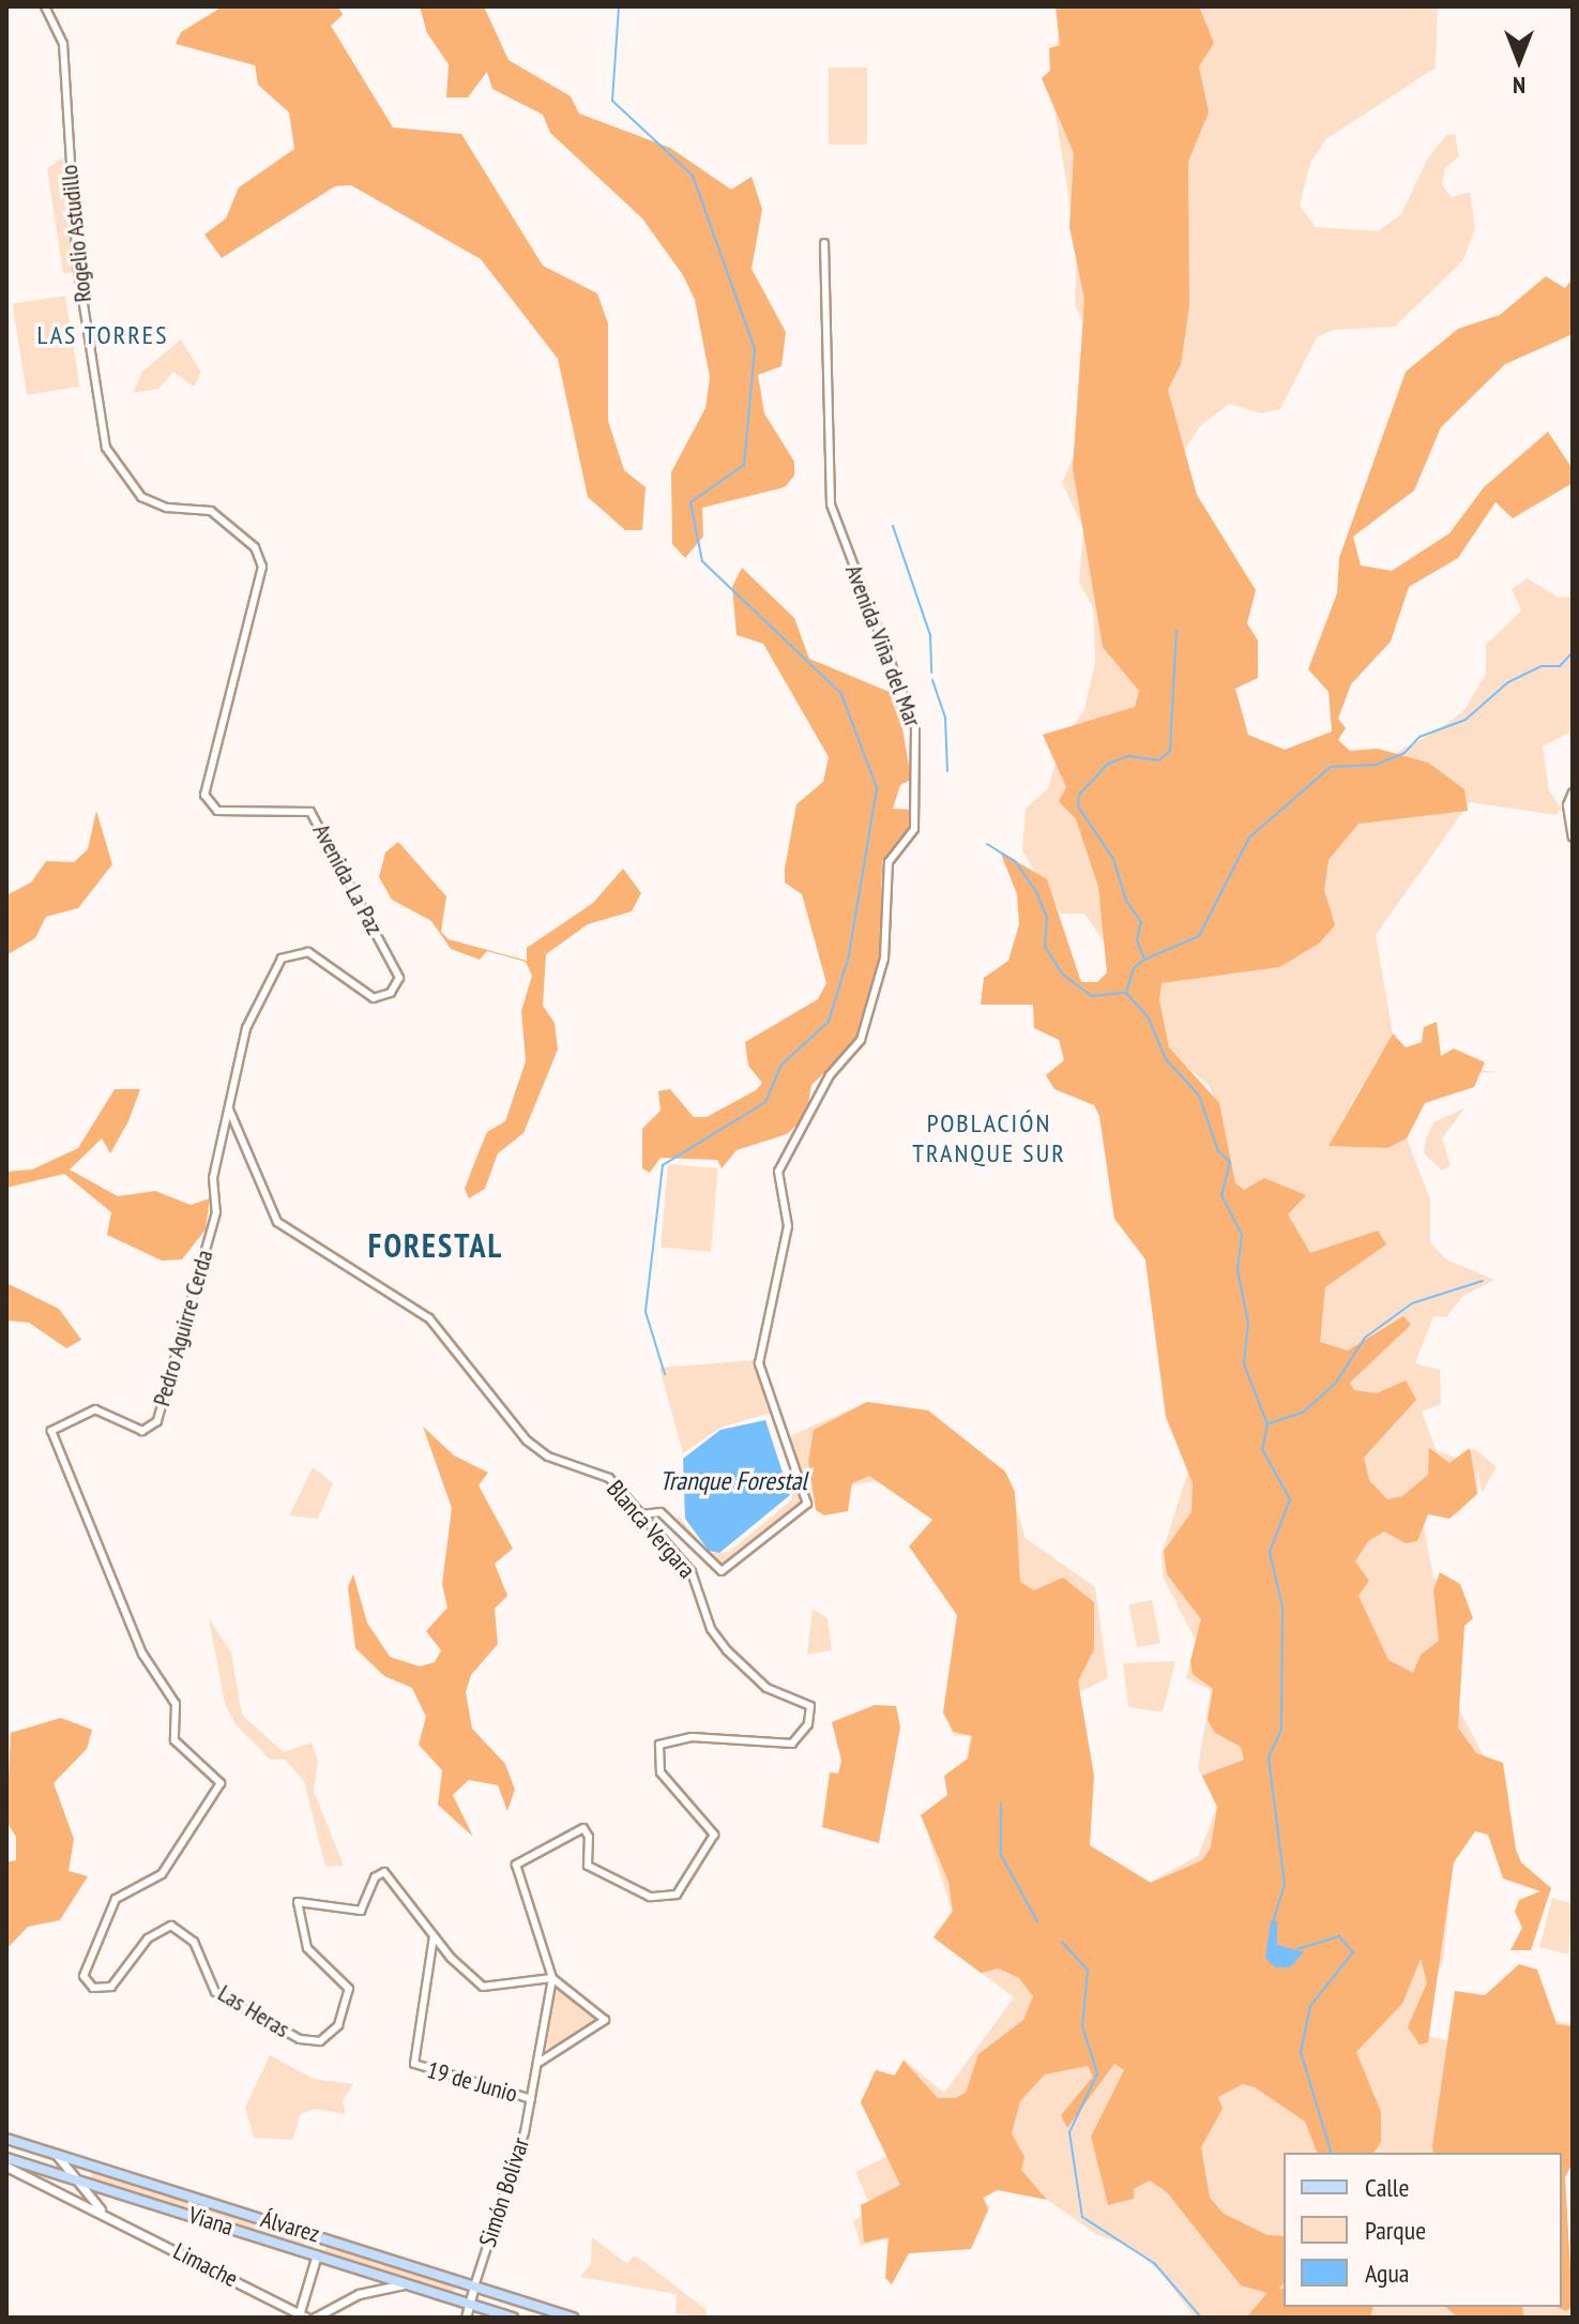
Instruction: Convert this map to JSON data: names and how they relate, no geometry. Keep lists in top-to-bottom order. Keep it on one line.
{"streets":{"main road":["Simón Bolívar","Viana","Álvarez","Limache"],"street":["Rogelio Astudillo","Avenida Viña del Mar","Avenida La Paz","Pedro Aguirre Cerda","Blanca Vergara","Las Heras","19 de Junio"]},"crossings":[["Rogelio Astudillo","Avenida La Paz"],["Avenida Viña del Mar","Blanca Vergara"],["Avenida La Paz","Pedro Aguirre Cerda"],["Avenida La Paz","Blanca Vergara"],["Pedro Aguirre Cerda","Blanca Vergara"],["Pedro Aguirre Cerda","Las Heras"],["Blanca Vergara","Simón Bolívar"],["Las Heras","19 de Junio"],["Las Heras","Simón Bolívar"],["19 de Junio","Simón Bolívar"],["Simón Bolívar","Viana"],["Simón Bolívar","Álvarez"],["Viana","Limache"],["Álvarez","Limache"]],"districts":["LAS TORRES","POBLACIÓN TRANQUE SUR","FORESTAL"],"water":["Tranque Forestal"],"legend":["Calle","Parque","Agua"],"north":"bottom"}
